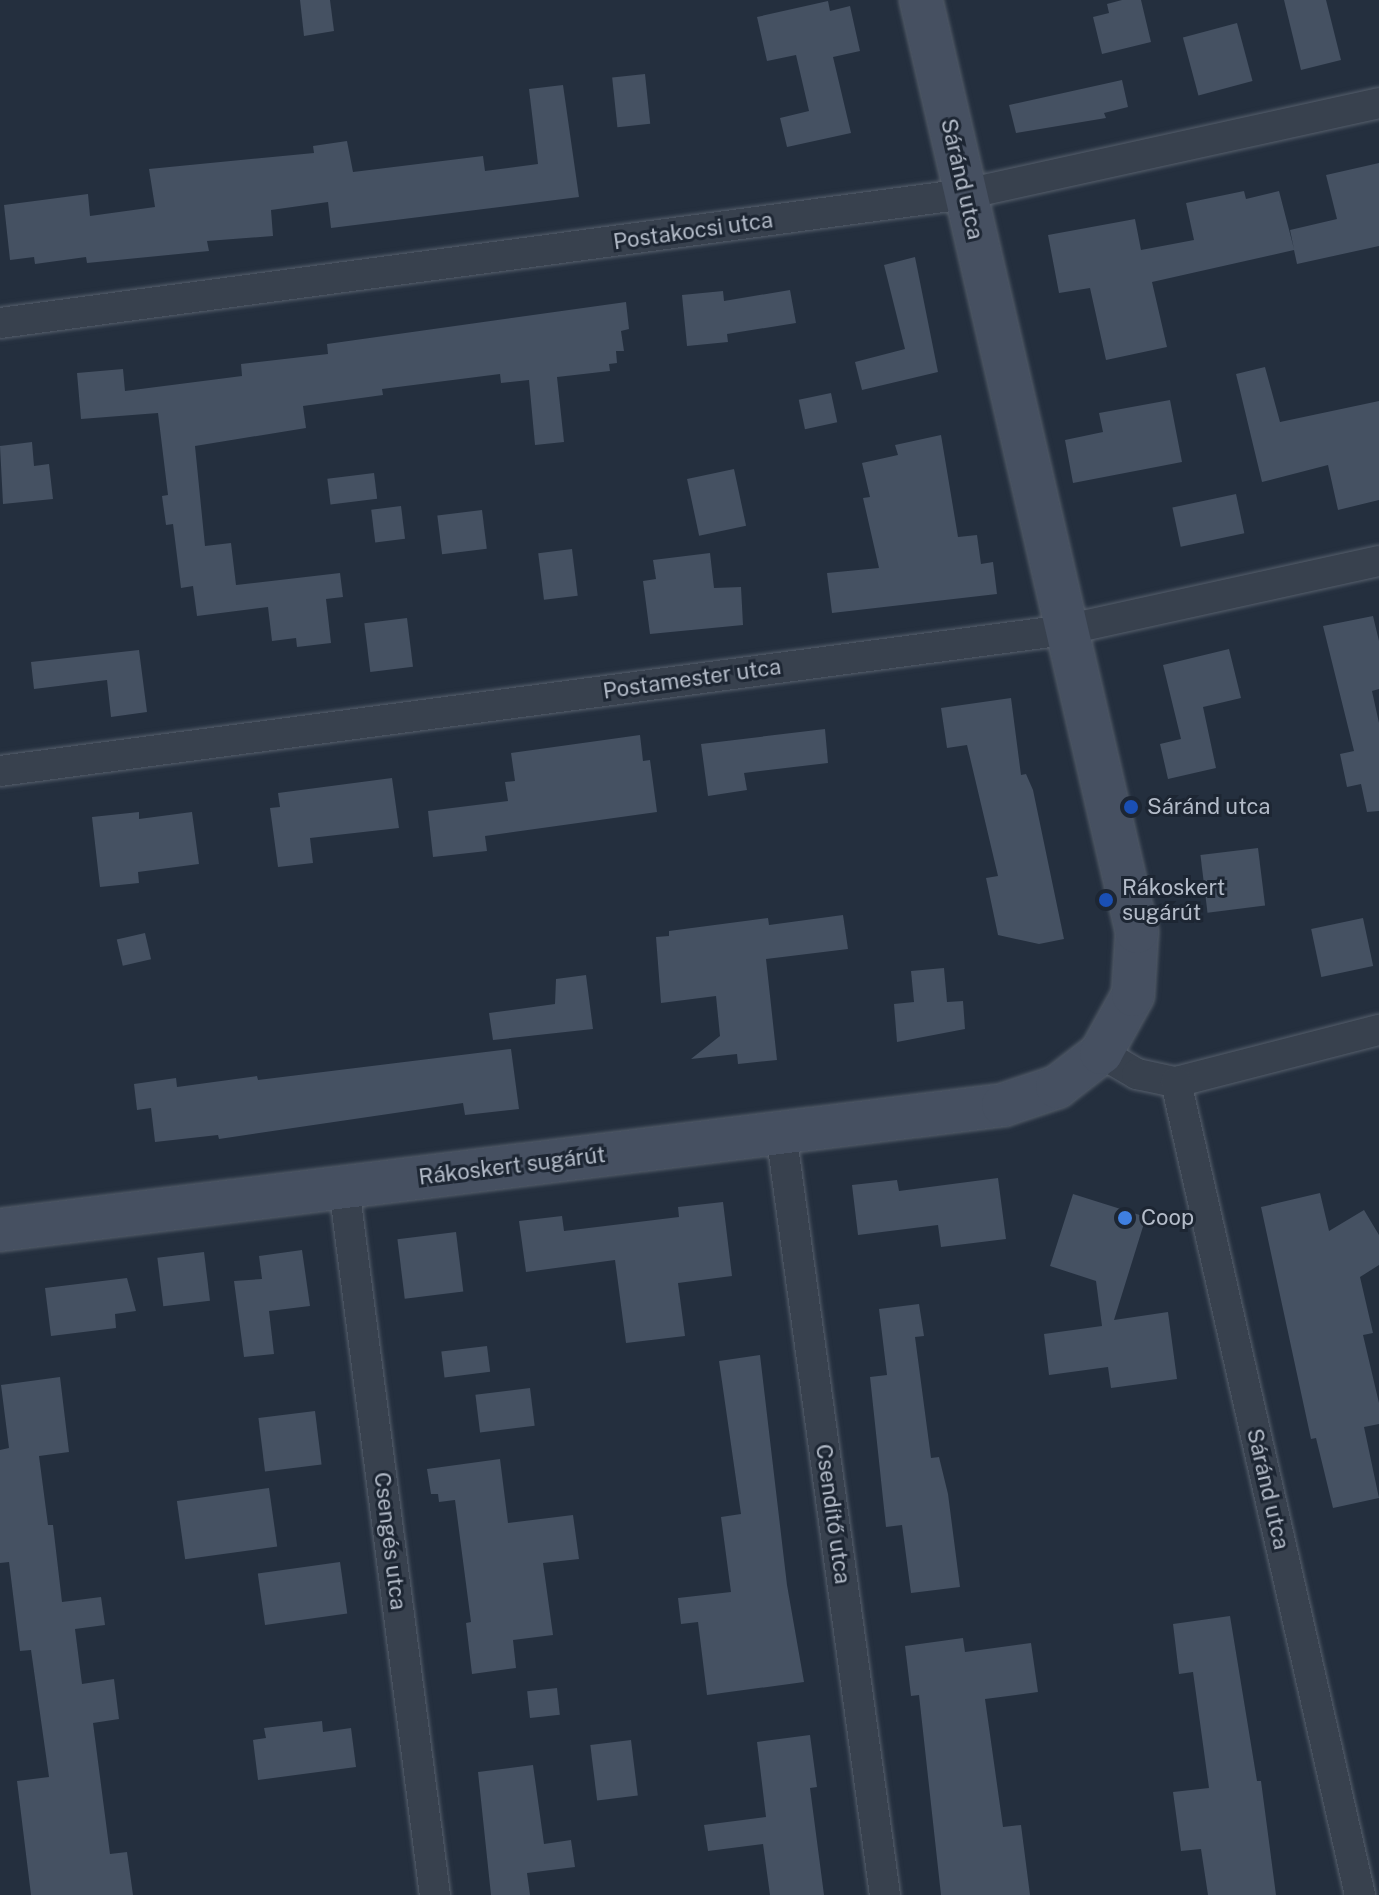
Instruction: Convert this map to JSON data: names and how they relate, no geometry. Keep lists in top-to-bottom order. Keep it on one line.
{"streets":{"street":["Sáránd utca","Postakocsi utca","Postamester utca","Rákoskert sugárút","Csendítő utca","Csengés utca"]},"crossings":[["Sáránd utca","Postakocsi utca"],["Sáránd utca","Postamester utca"],["Sáránd utca","Rákoskert sugárút"],["Rákoskert sugárút","Csendítő utca"],["Rákoskert sugárút","Csengés utca"]],"places":["Sáránd utca","Rákoskert sugárút","Coop"]}
